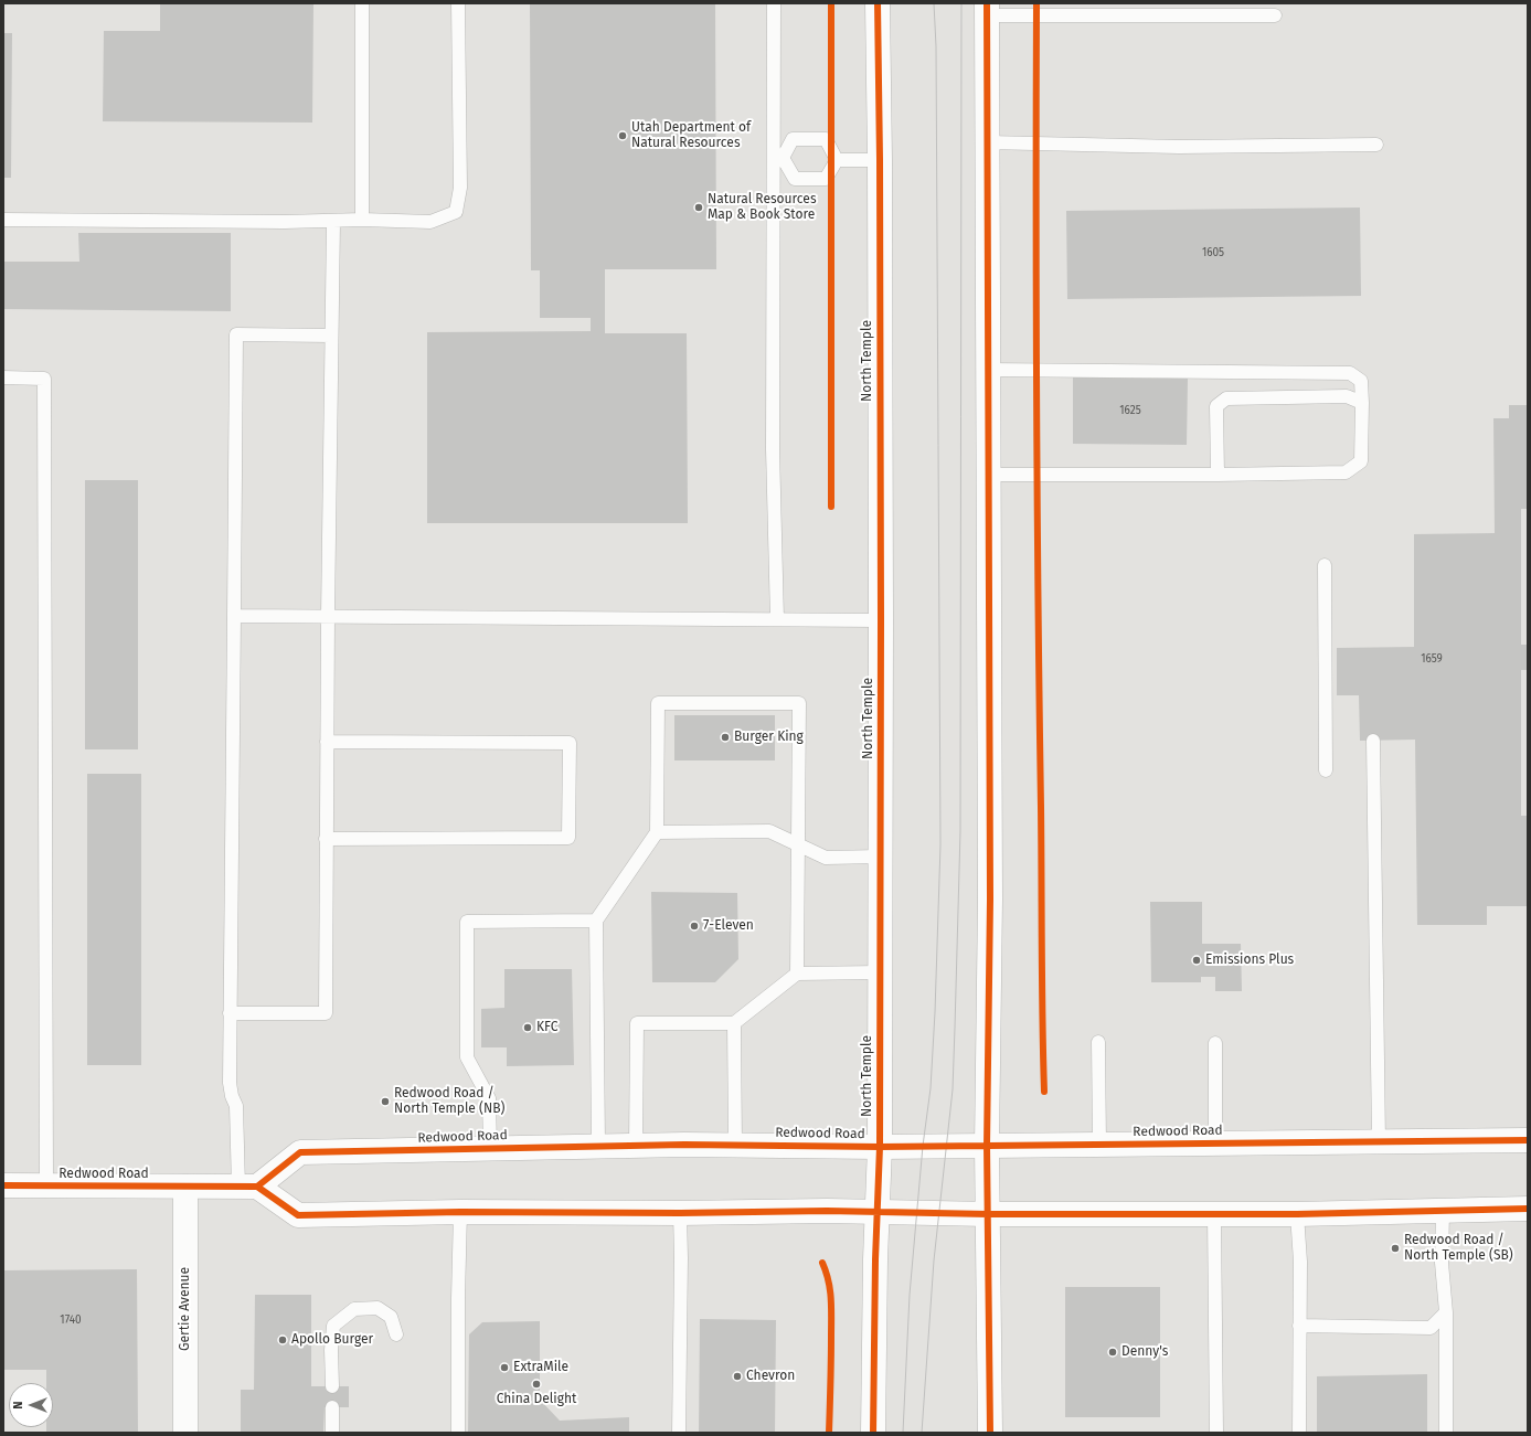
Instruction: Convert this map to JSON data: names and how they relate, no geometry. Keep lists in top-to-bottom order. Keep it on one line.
{"streets":{"main road":["North Temple","Redwood Road","Gertie Avenue"]},"crossings":[["North Temple","Redwood Road"],["Redwood Road","Gertie Avenue"]],"places":["Utah Department of Natural Resources","Natural Resources Map & Book Store","Burger King","7-Eleven","Emissions Plus","KFC","Redwood Road / North Temple (NB)","Redwood Road / North Temple (SB)","Apollo Burger","Denny's","ExtraMile","Chevron","China Delight"],"house_numbers":["1605","1625","1659","1740"],"north":"left"}
